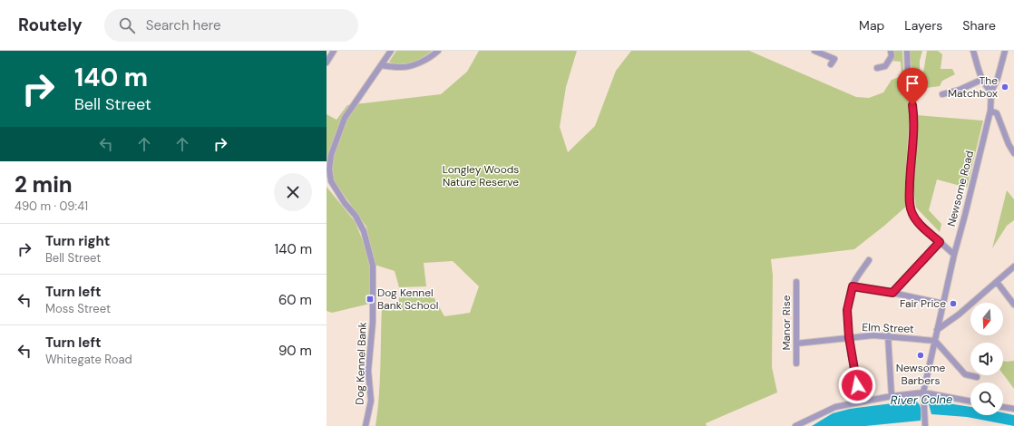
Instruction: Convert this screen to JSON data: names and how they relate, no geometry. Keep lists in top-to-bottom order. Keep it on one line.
{"streets":{"street":["Newsome Road","Manor Rise","Elm Street","Dog Kennel Bank"]},"crossings":[["Newsome Road","Elm Street"],["Manor Rise","Elm Street"]],"water":["River Colne"],"parks":["Longley Woods Nature Reserve"],"places":{"other":["The Matchbox","Fair Price","Newsome Barbers"],"transit":["Dog Kennel Bank School"]},"north":"bottom","page":{"header":"Routely","search":"Search here","nav":["Map","Layers","Share"],"turn":["140 m","Bell Street"],"heading":["2 min","490 m · 09:41"],"list":[{"name":"Turn right","note":"Bell Street","value":"140 m"},{"name":"Turn left","note":"Moss Street","value":"60 m"},{"name":"Turn left","note":"Whitegate Road","value":"90 m"}]}}
